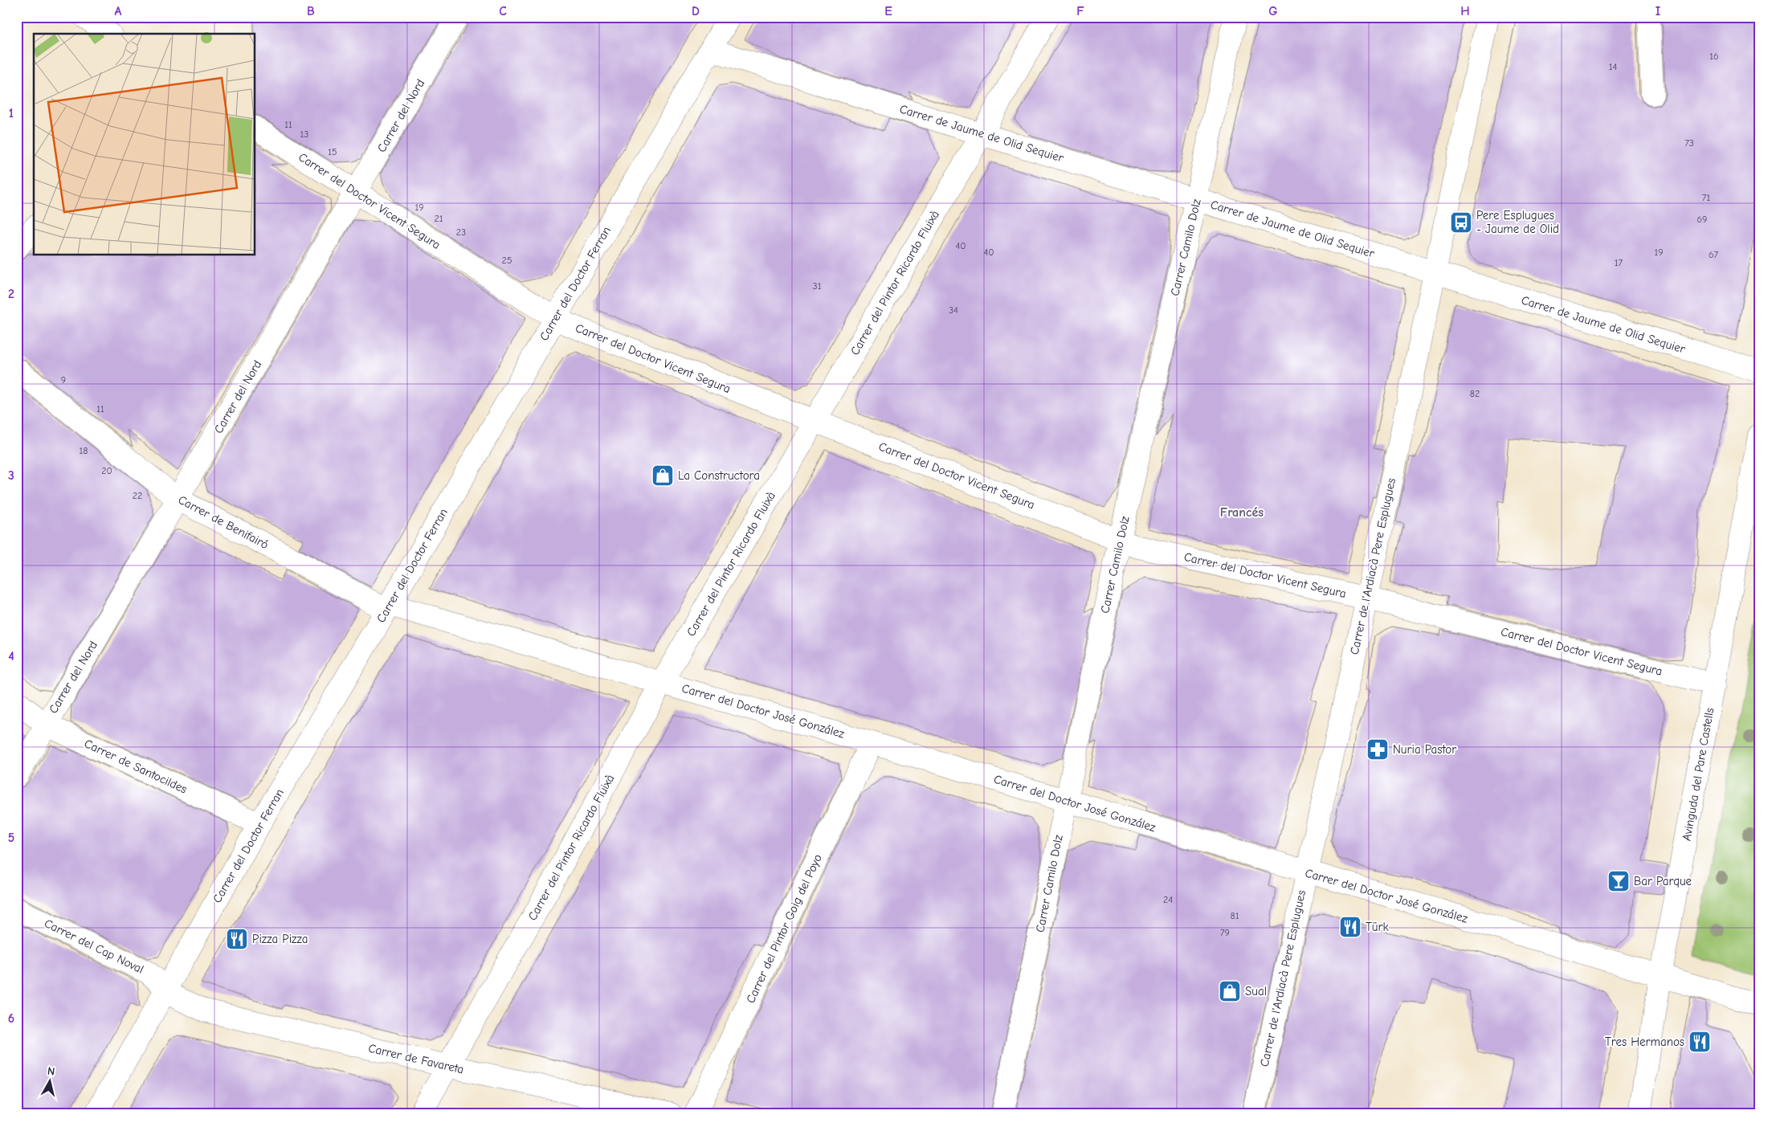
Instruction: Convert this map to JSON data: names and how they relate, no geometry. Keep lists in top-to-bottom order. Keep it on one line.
{"streets":{"street":["Carrer del Nord","Carrer de Jaume de Olid Sequier","Carrer del Doctor Vicent Segura","Carrer Camilo Dolz","Carrer del Pintor Ricardo Fluixà","Carrer del Doctor Ferran","Carrer de Benifairó","Carrer de l'Ardiacà Pere Esplugues","Carrer del Doctor José González","Carrer de Santocildes","Avinguda del Pare Castells","Carrer del Pintor Goig del Poyo","Carrer del Cap Noval","Carrer de Favareta"]},"crossings":[["Carrer del Nord","Carrer del Doctor Vicent Segura"],["Carrer del Nord","Carrer de Benifairó"],["Carrer del Nord","Carrer de Santocildes"],["Carrer de Jaume de Olid Sequier","Carrer Camilo Dolz"],["Carrer de Jaume de Olid Sequier","Carrer del Pintor Ricardo Fluixà"],["Carrer de Jaume de Olid Sequier","Carrer del Doctor Ferran"],["Carrer de Jaume de Olid Sequier","Carrer de l'Ardiacà Pere Esplugues"],["Carrer del Doctor Vicent Segura","Carrer Camilo Dolz"],["Carrer del Doctor Vicent Segura","Carrer del Pintor Ricardo Fluixà"],["Carrer del Doctor Vicent Segura","Carrer del Doctor Ferran"],["Carrer del Doctor Vicent Segura","Carrer de l'Ardiacà Pere Esplugues"],["Carrer del Doctor Vicent Segura","Avinguda del Pare Castells"],["Carrer Camilo Dolz","Carrer del Doctor José González"],["Carrer del Pintor Ricardo Fluixà","Carrer del Doctor José González"],["Carrer del Pintor Ricardo Fluixà","Carrer de Favareta"],["Carrer del Doctor Ferran","Carrer de Benifairó"],["Carrer del Doctor Ferran","Carrer del Doctor José González"],["Carrer del Doctor Ferran","Carrer de Santocildes"],["Carrer del Doctor Ferran","Carrer del Cap Noval"],["Carrer del Doctor Ferran","Carrer de Favareta"],["Carrer de Benifairó","Carrer del Doctor José González"],["Carrer de l'Ardiacà Pere Esplugues","Carrer del Doctor José González"],["Carrer del Doctor José González","Avinguda del Pare Castells"],["Carrer del Doctor José González","Carrer del Pintor Goig del Poyo"],["Carrer del Cap Noval","Carrer de Favareta"]],"districts":["Francés"],"places":{"bus stop":["Pere Esplugues - Jaume de Olid"],"shop":["La Constructora","Sual"],"pharmacy":["Nuria Pastor"],"bar":["Bar Parque"],"restaurant":["Türk","Pizza Pizza","Tres Hermanos"]},"house_numbers":["16","14","11","13","73","15","71","19","21","69","23","40","40","19","67","25","17","31","34","9","82","11","18","20","22","24","81","79"],"north":"top","grid":{"columns":["A","B","C","D","E","F","G","H","I"],"rows":["1","2","3","4","5","6"]}}
